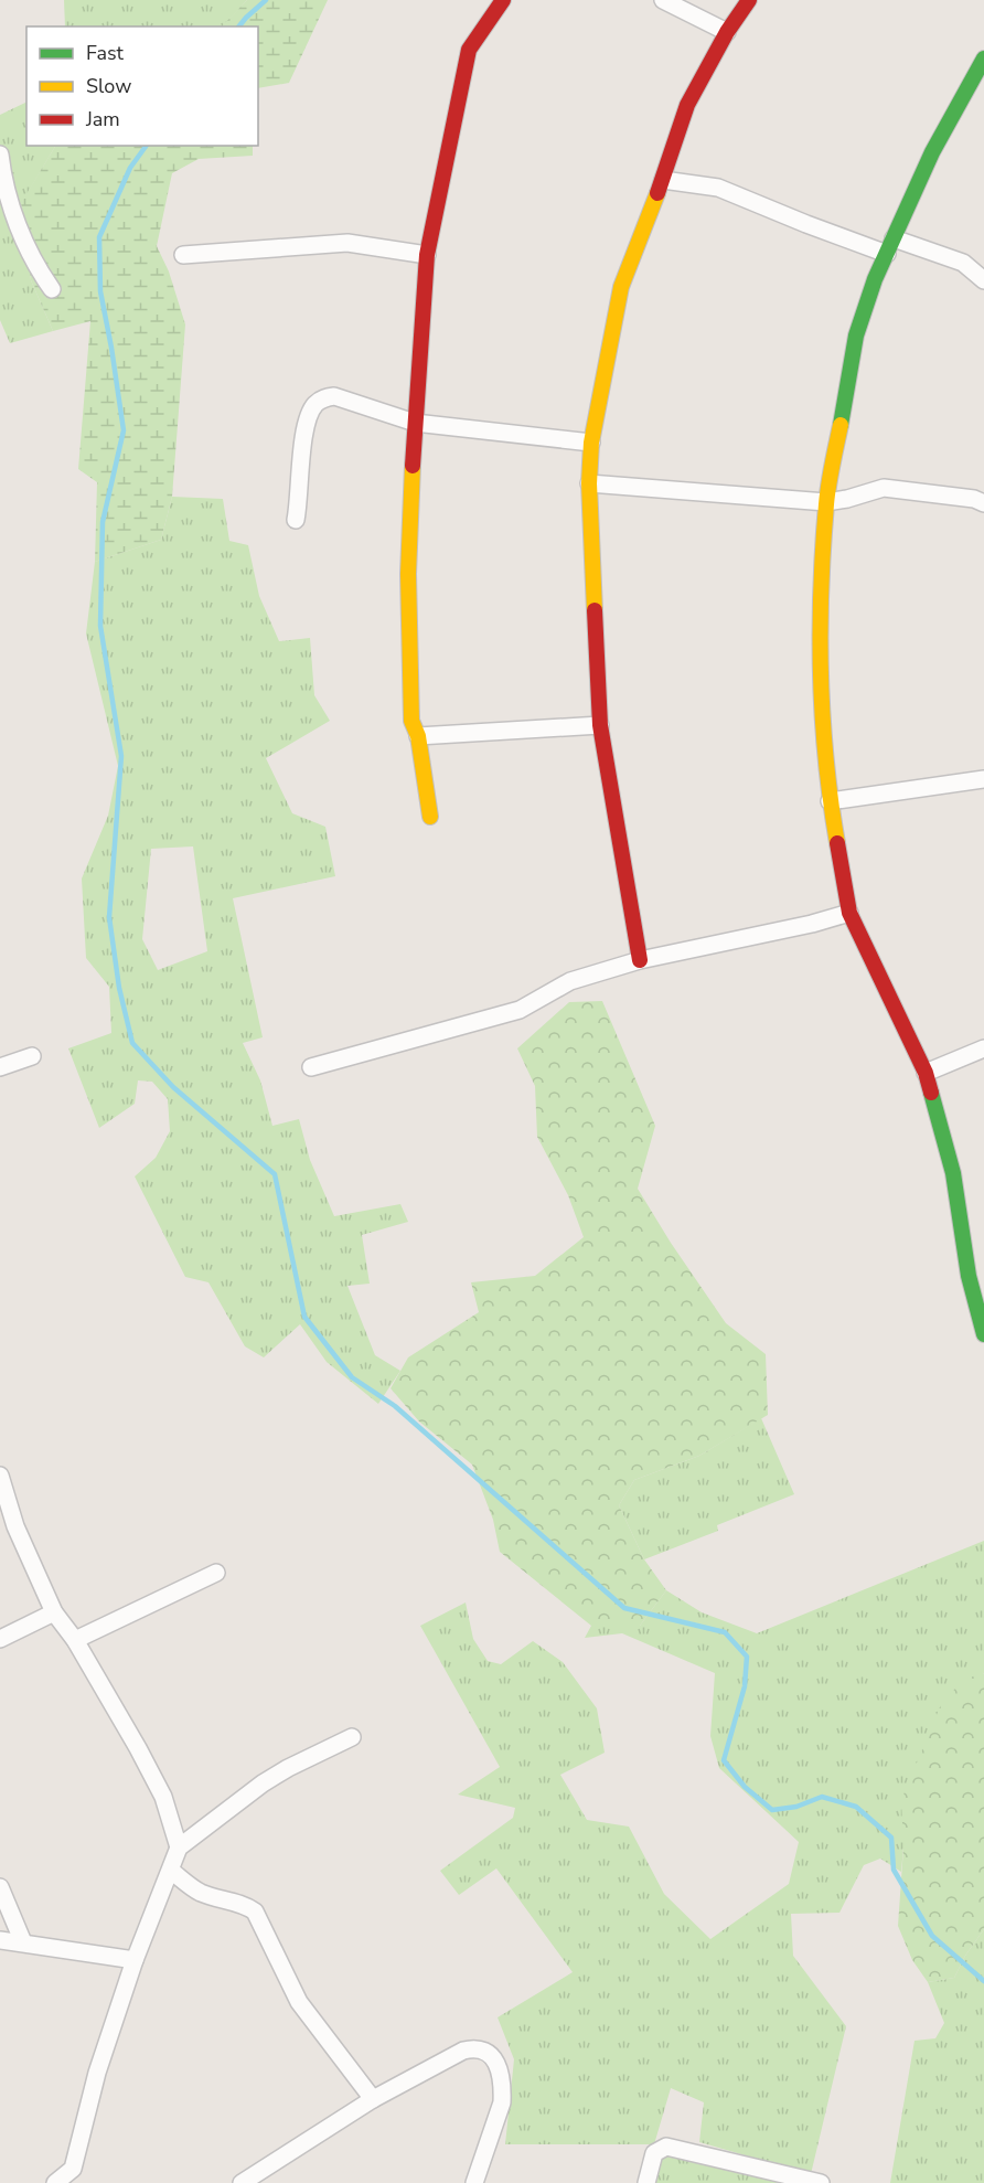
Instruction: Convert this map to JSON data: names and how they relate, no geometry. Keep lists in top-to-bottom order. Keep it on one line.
{"legend":["Fast","Slow","Jam"]}
